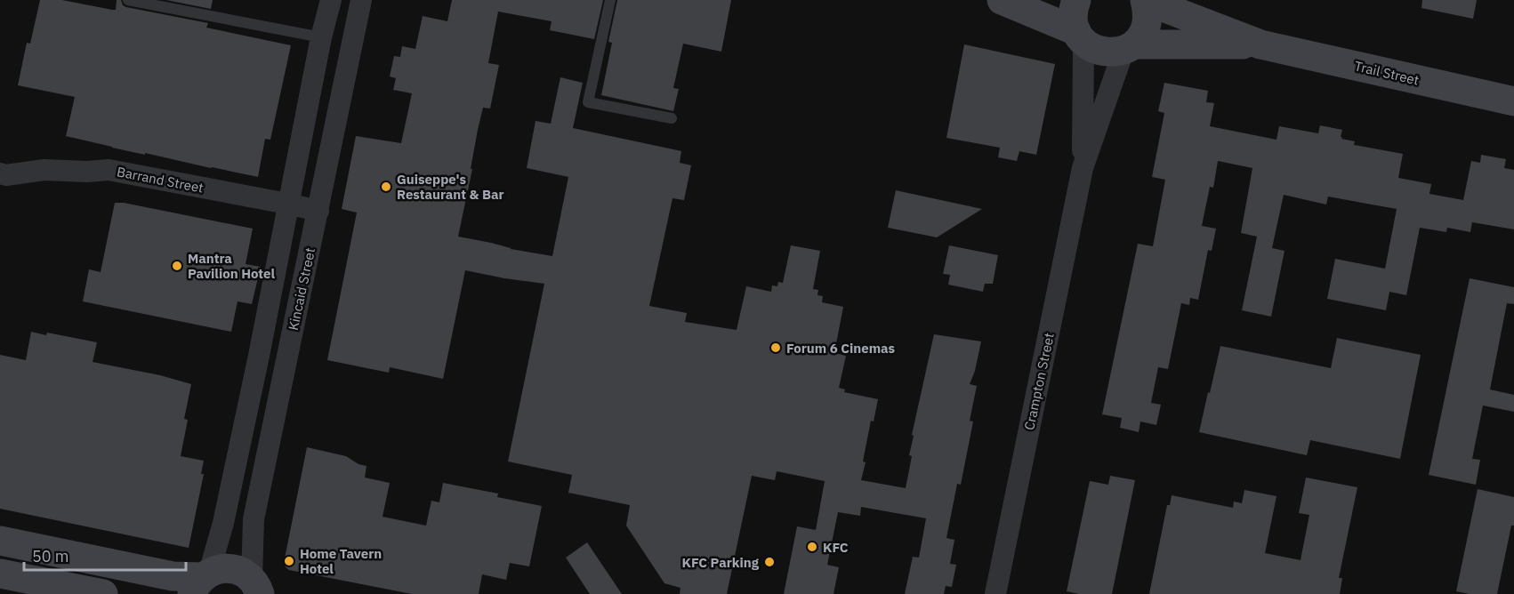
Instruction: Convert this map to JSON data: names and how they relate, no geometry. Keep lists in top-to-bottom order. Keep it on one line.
{"streets":{"street":["Trail Street","Barrand Street","Kincaid Street","Crampton Street"]},"crossings":[["Trail Street","Crampton Street"],["Barrand Street","Kincaid Street"]],"places":["Guiseppe's Restaurant & Bar","Mantra Pavilion Hotel","Forum 6 Cinemas","KFC","Home Tavern Hotel","KFC Parking"],"scale_bar":"50 m"}
